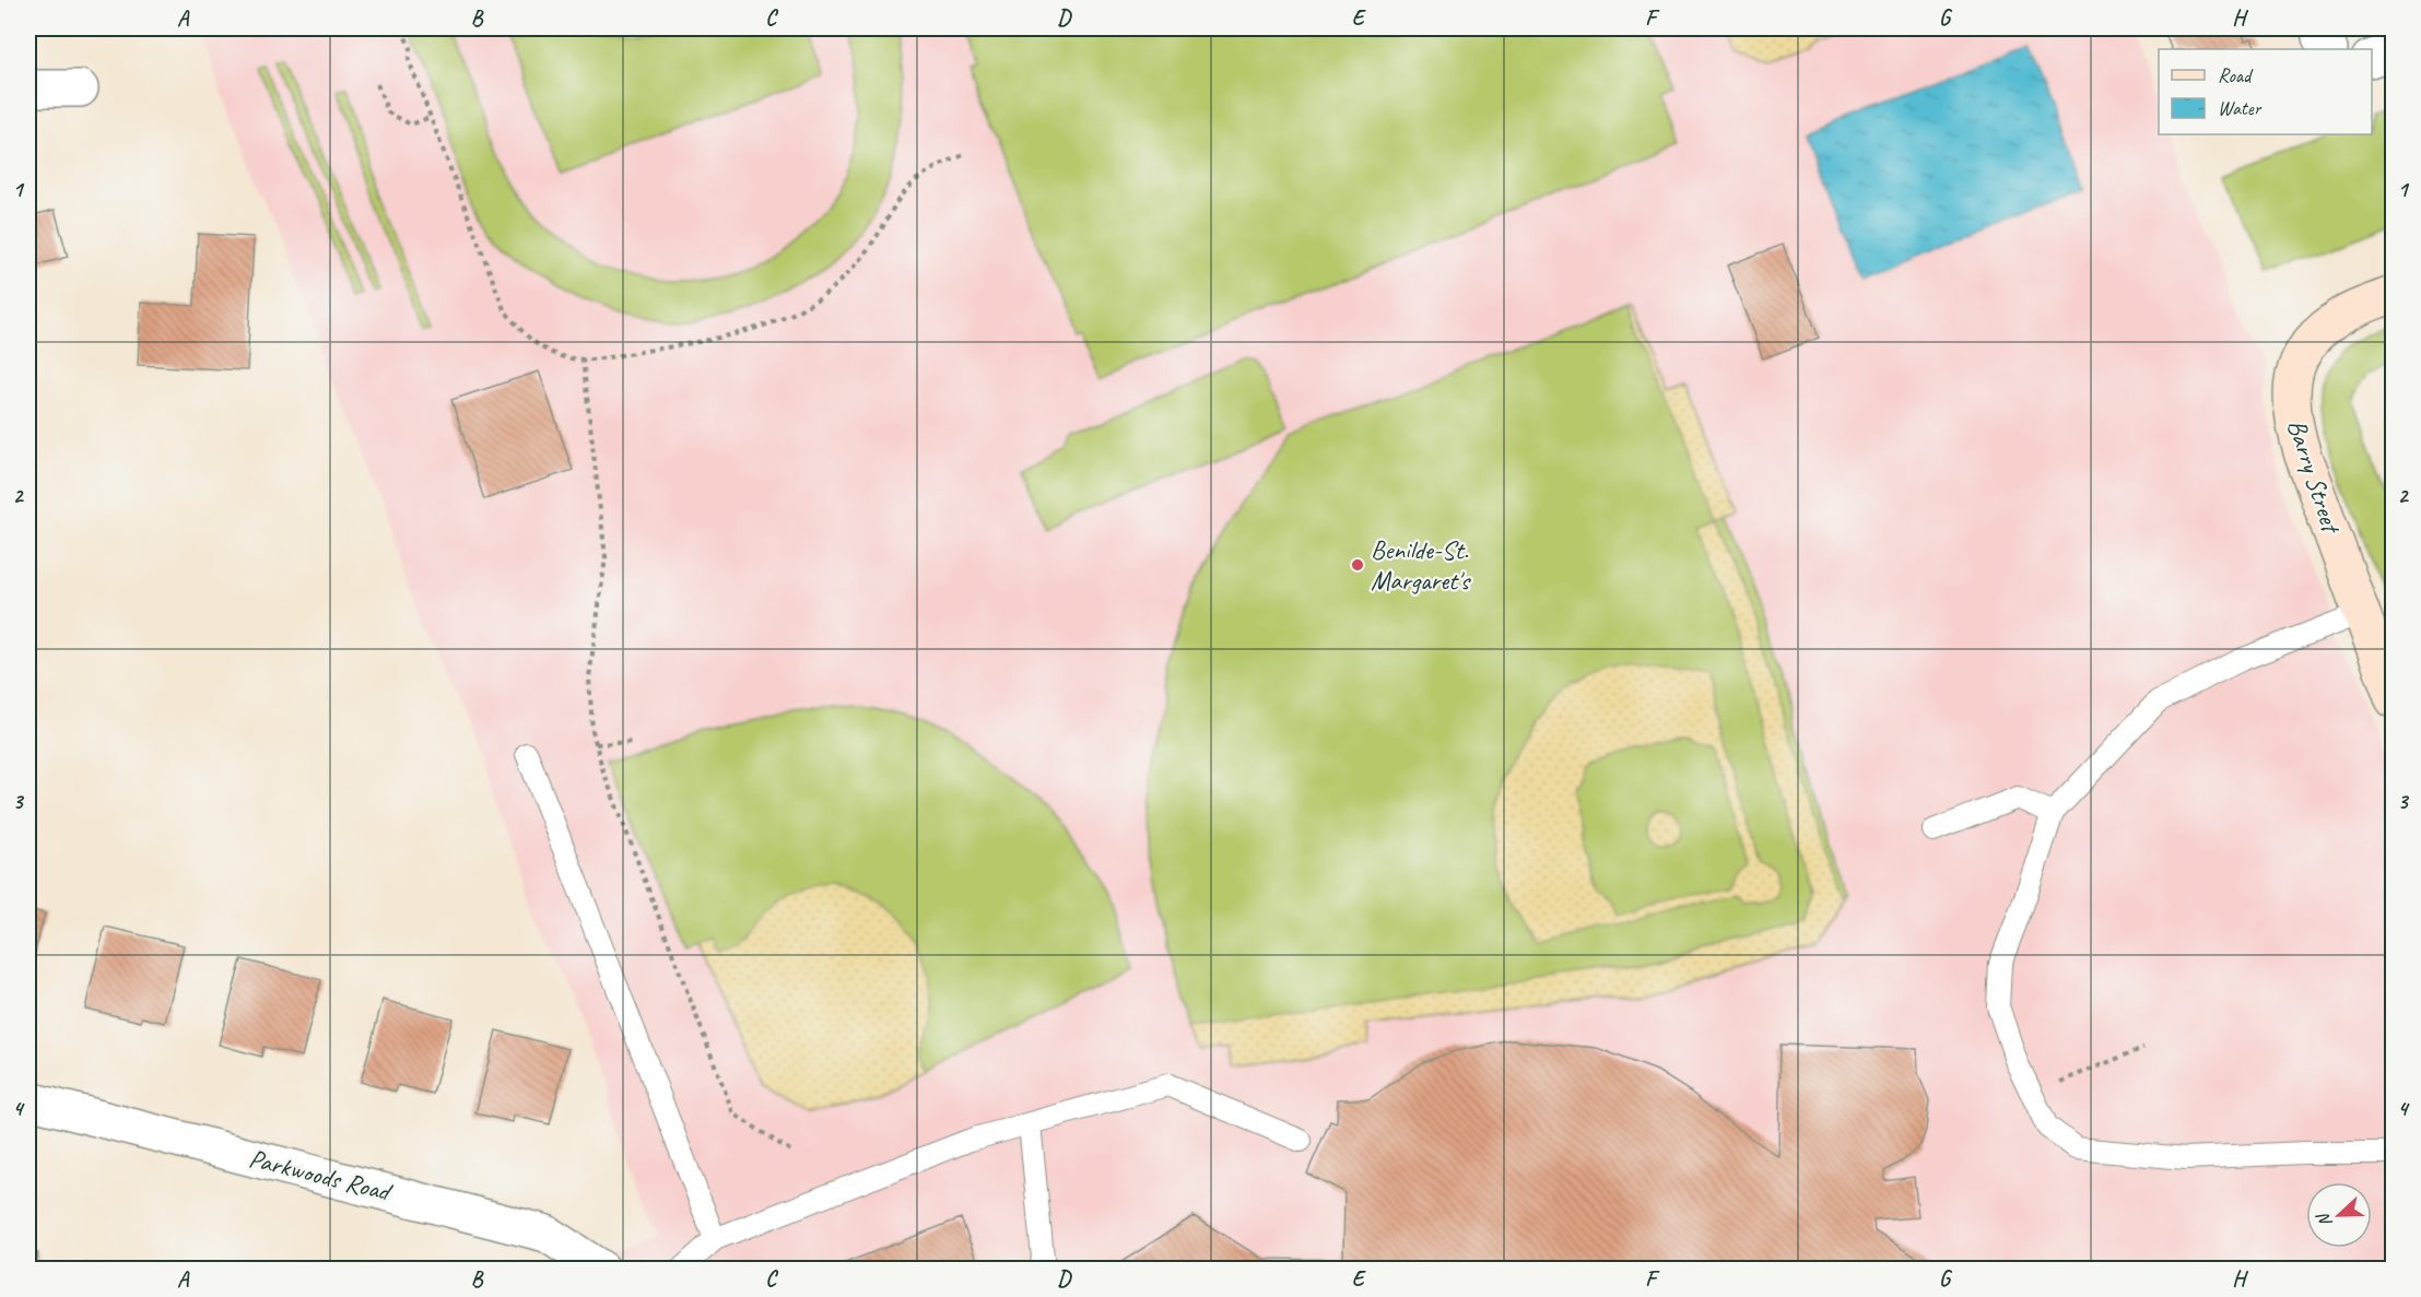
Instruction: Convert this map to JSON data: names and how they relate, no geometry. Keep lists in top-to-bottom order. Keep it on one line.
{"streets":{"street":["Barry Street","Parkwoods Road"]},"places":["Benilde-St. Margaret's"],"legend":["Road","Water"],"north":"left","grid":{"columns":["A","B","C","D","E","F","G","H"],"rows":["1","2","3","4"]}}
